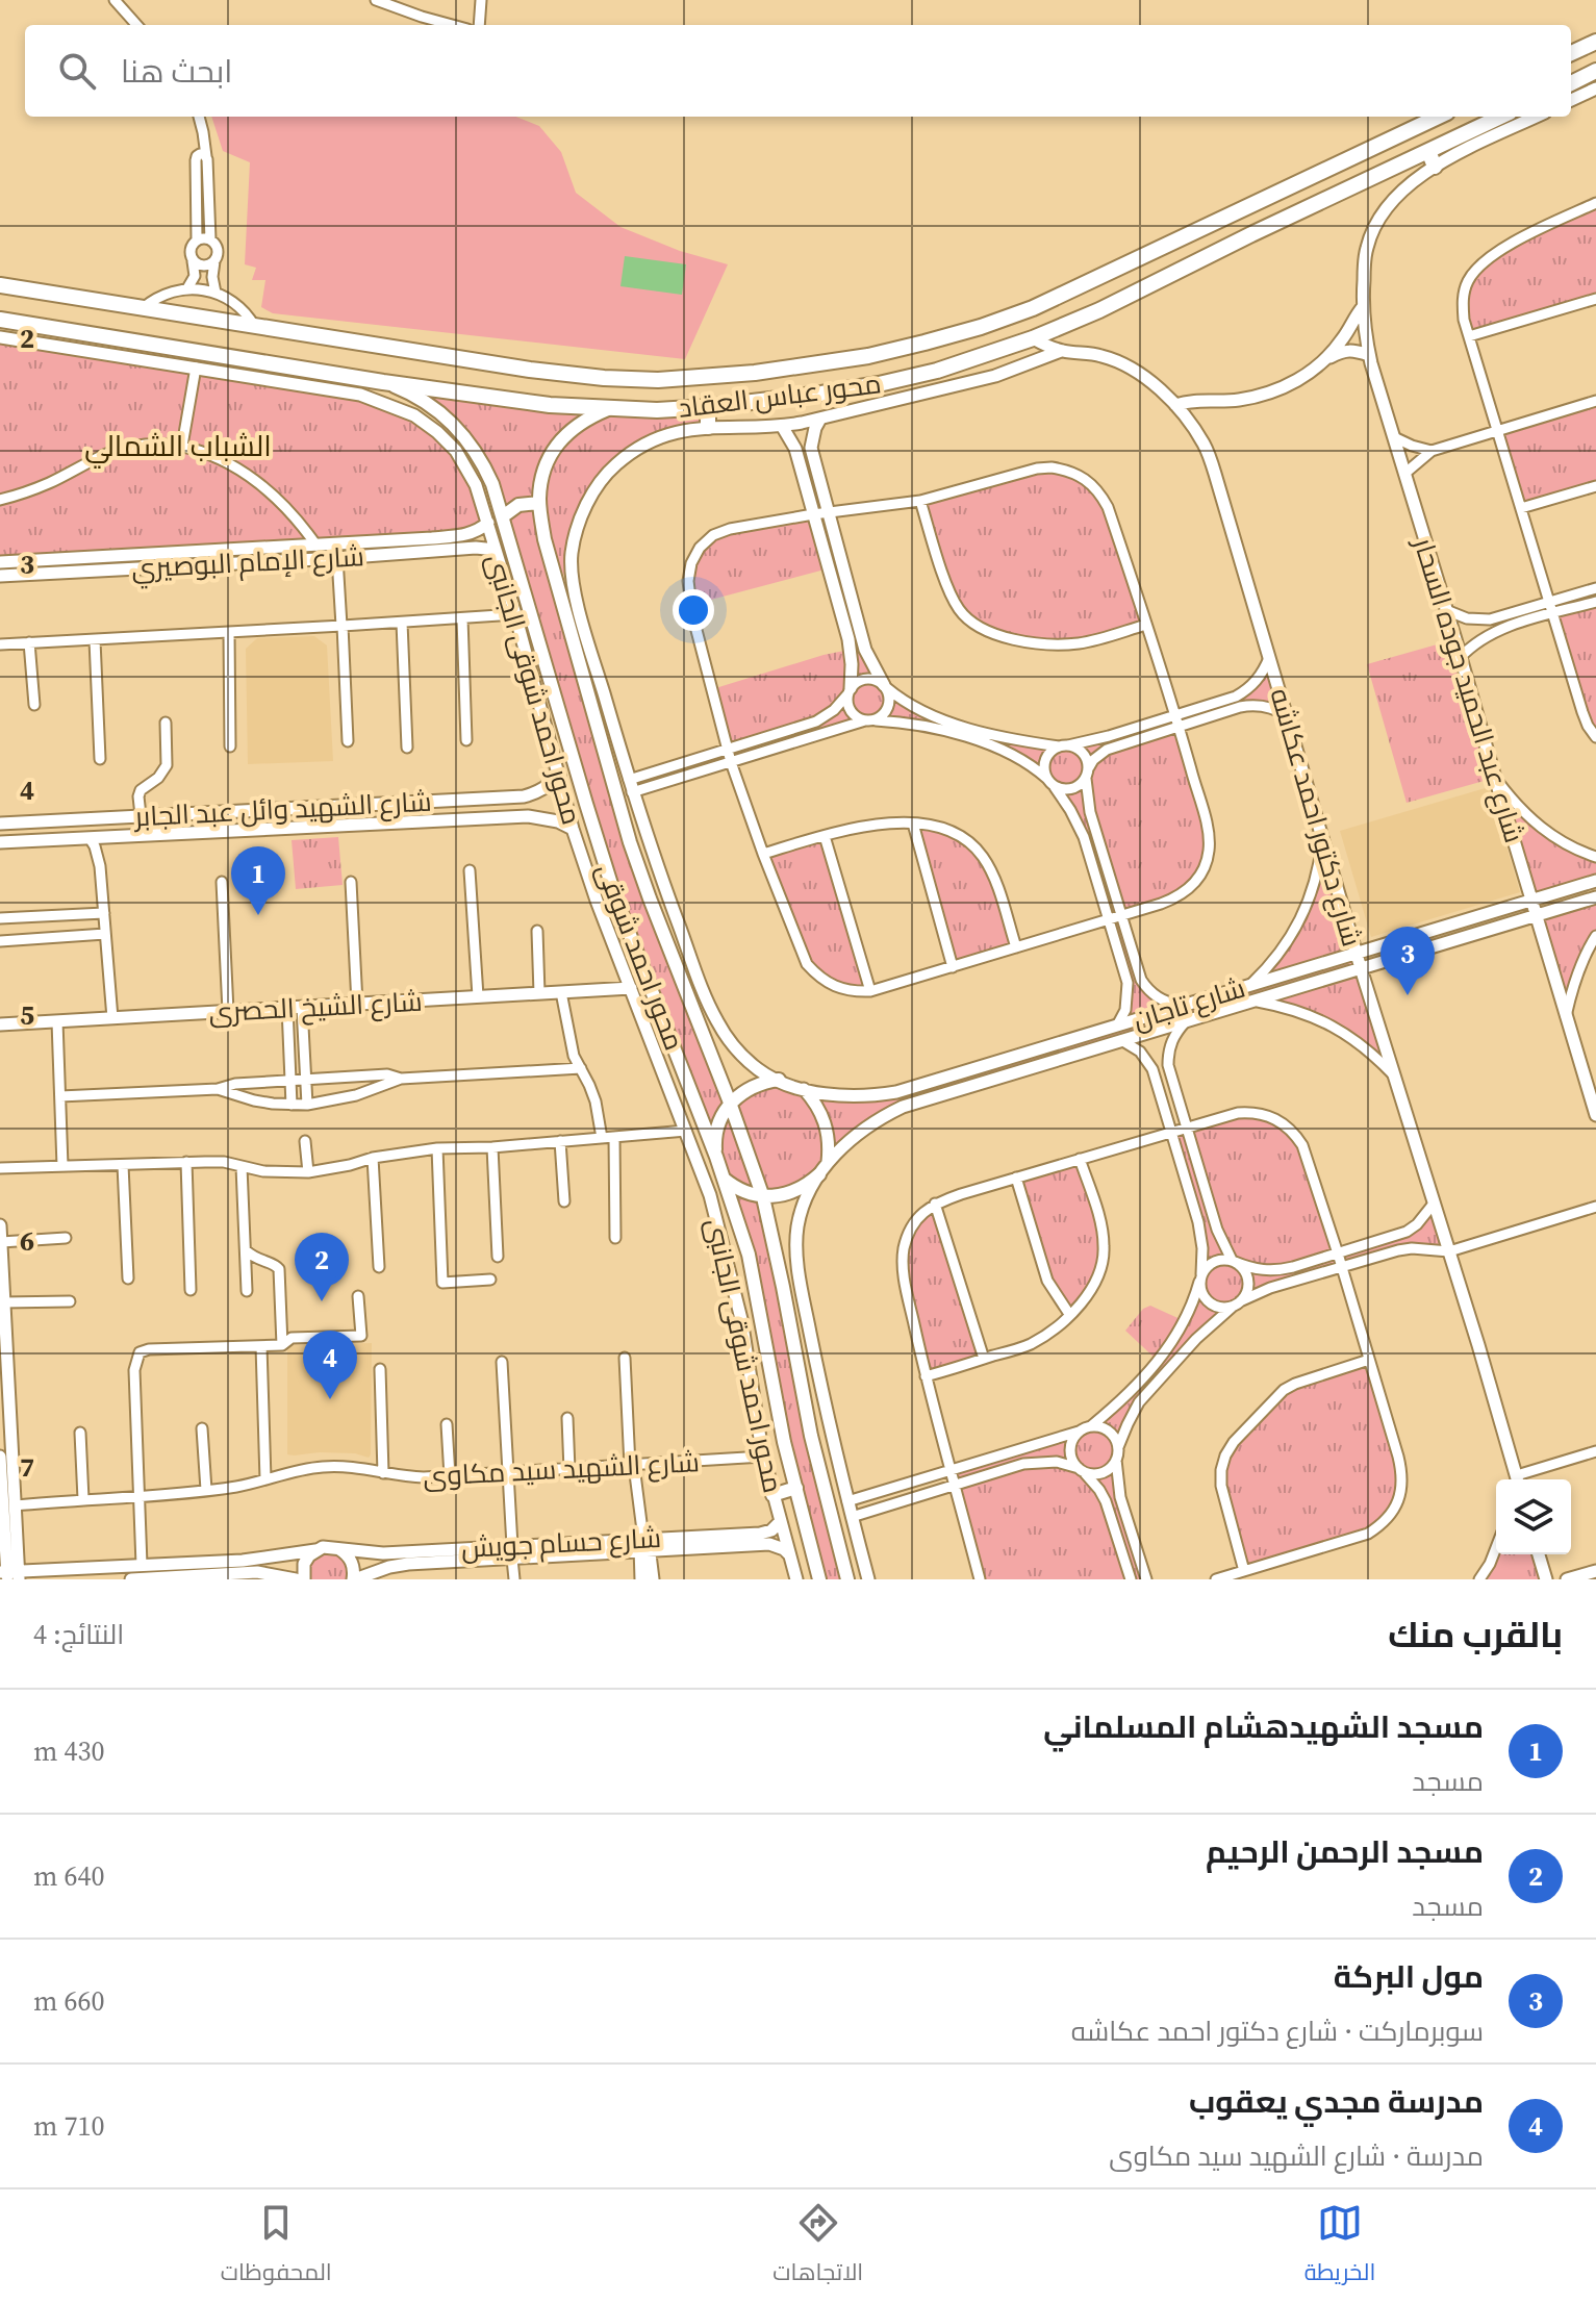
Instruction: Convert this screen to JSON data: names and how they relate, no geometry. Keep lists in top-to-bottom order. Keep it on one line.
{"streets":{"main road":["محور عباس العقاد","محور احمد شوقى"],"street":["شارع الإمام البوصيري","محور احمد شوقى الجانبى","شارع عبد الحميد جوده السحار","شارع الشهيد وائل عبد الجابر","شارع دكتور احمد عكاشه","شارع تاجان","شارع الشيخ الحصرى","شارع الشهيد سيد مكاوى","شارع حسام جويش"]},"crossings":[["محور عباس العقاد","شارع دكتور احمد عكاشه"],["محور عباس العقاد","محور احمد شوقى"],["شارع الإمام البوصيري","محور احمد شوقى الجانبى"],["محور احمد شوقى الجانبى","شارع الشهيد وائل عبد الجابر"],["محور احمد شوقى الجانبى","شارع الشيخ الحصرى"],["محور احمد شوقى الجانبى","شارع الشهيد سيد مكاوى"],["محور احمد شوقى الجانبى","شارع حسام جويش"],["شارع عبد الحميد جوده السحار","شارع تاجان"],["شارع دكتور احمد عكاشه","شارع تاجان"],["محور احمد شوقى","شارع تاجان"]],"districts":["الشباب الشمالي"],"page":{"search":"ابحث هنا","pins":["1","3","2","4"],"heading":["بالقرب منك","النتائج: 4"],"list":[{"mark":"1","name":"مسجد الشهيدهشام المسلماني","note":"مسجد","value":"430 m"},{"mark":"2","name":"مسجد الرحمن الرحيم","note":"مسجد","value":"640 m"},{"mark":"3","name":"مول البركة","note":"سوبرماركت · شارع دكتور احمد عكاشه","value":"660 m"},{"mark":"4","name":"مدرسة مجدي يعقوب","note":"مدرسة · شارع الشهيد سيد مكاوى","value":"710 m"}],"nav":["الخريطة","الاتجاهات","المحفوظات"]},"grid":{"rows":["2","3","4","5","6","7"]}}
